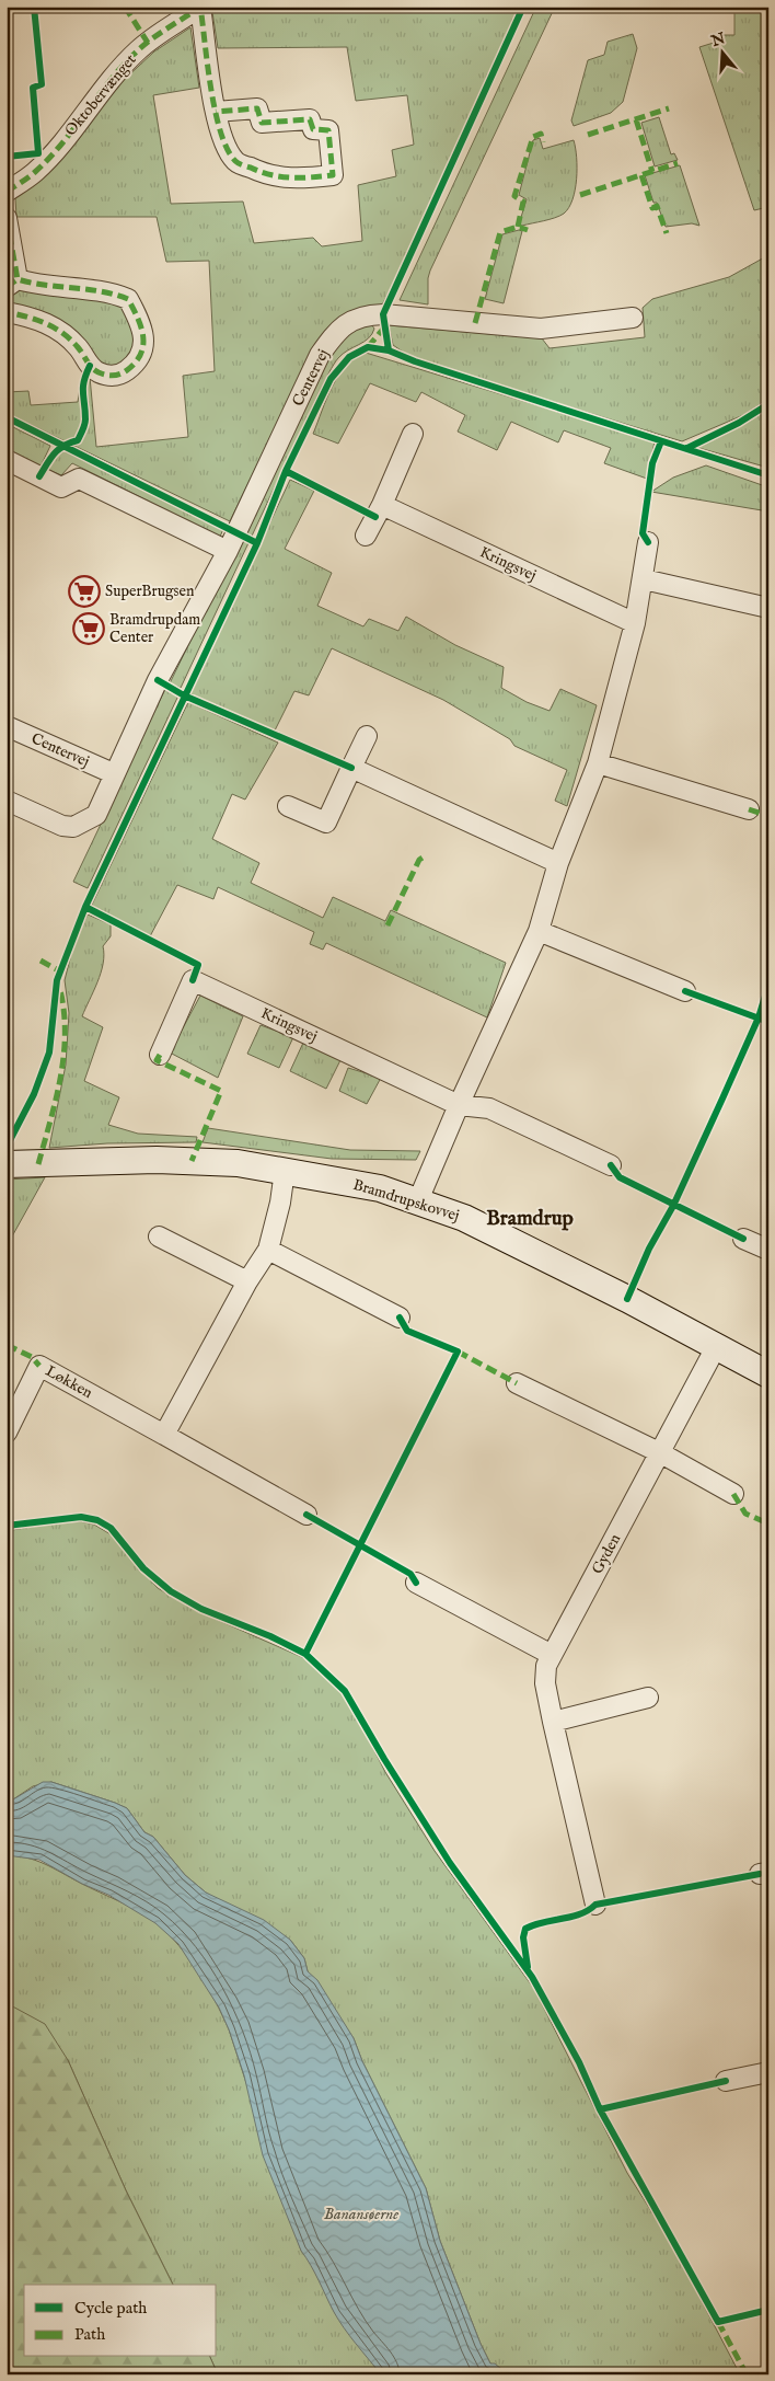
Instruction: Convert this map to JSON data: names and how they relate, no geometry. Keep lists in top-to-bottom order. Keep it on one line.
{"streets":{"street":["Oktobervænget","Centervej","Kringsvej","Bramdrupskovvej","Løkken","Gyden"]},"crossings":[["Bramdrupskovvej","Gyden"]],"districts":["Bramdrup"],"water":["Banansøerne"],"places":{"supermarket":["SuperBrugsen","Bramdrupdam Center"]},"legend":["Cycle path","Path"],"north":"top"}
